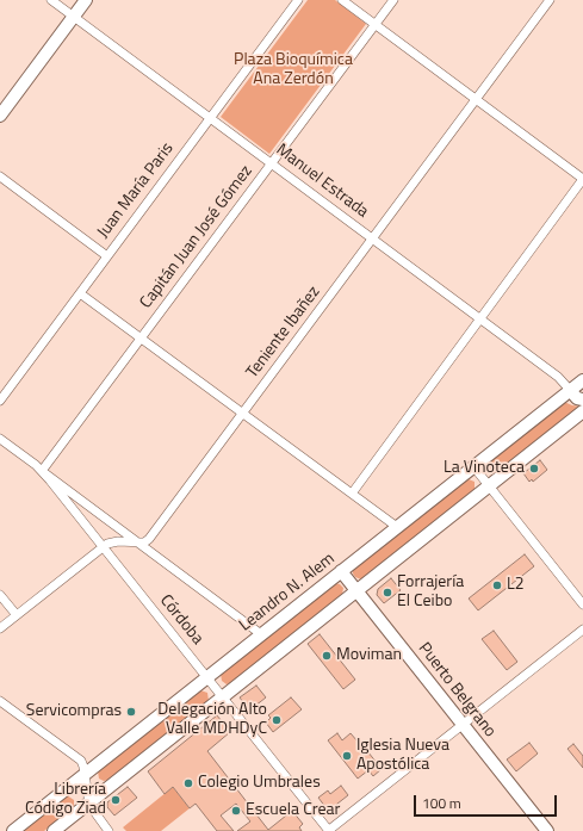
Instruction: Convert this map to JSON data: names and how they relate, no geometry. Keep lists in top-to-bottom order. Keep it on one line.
{"streets":{"main road":["Leandro N. Alem","Puerto Belgrano"],"street":["Manuel Estrada","Juan María Paris","Capitán Juan José Gómez","Teniente Ibañez","Córdoba"]},"crossings":[["Manuel Estrada","Juan María Paris"],["Manuel Estrada","Capitán Juan José Gómez"],["Manuel Estrada","Teniente Ibañez"],["Manuel Estrada","Leandro N. Alem"],["Capitán Juan José Gómez","Córdoba"],["Leandro N. Alem","Córdoba"],["Leandro N. Alem","Puerto Belgrano"]],"parks":["Plaza Bioquímica Ana Zerdón"],"places":["La Vinoteca","L2","Forrajería El Ceibo","Moviman","Servicompras","Delegación Alto Valle MDHDyC","Iglesia Nueva Apostólica","Colegio Umbrales","Librería Código Ziad","Escuela Crear"],"scale_bar":"100 m"}
